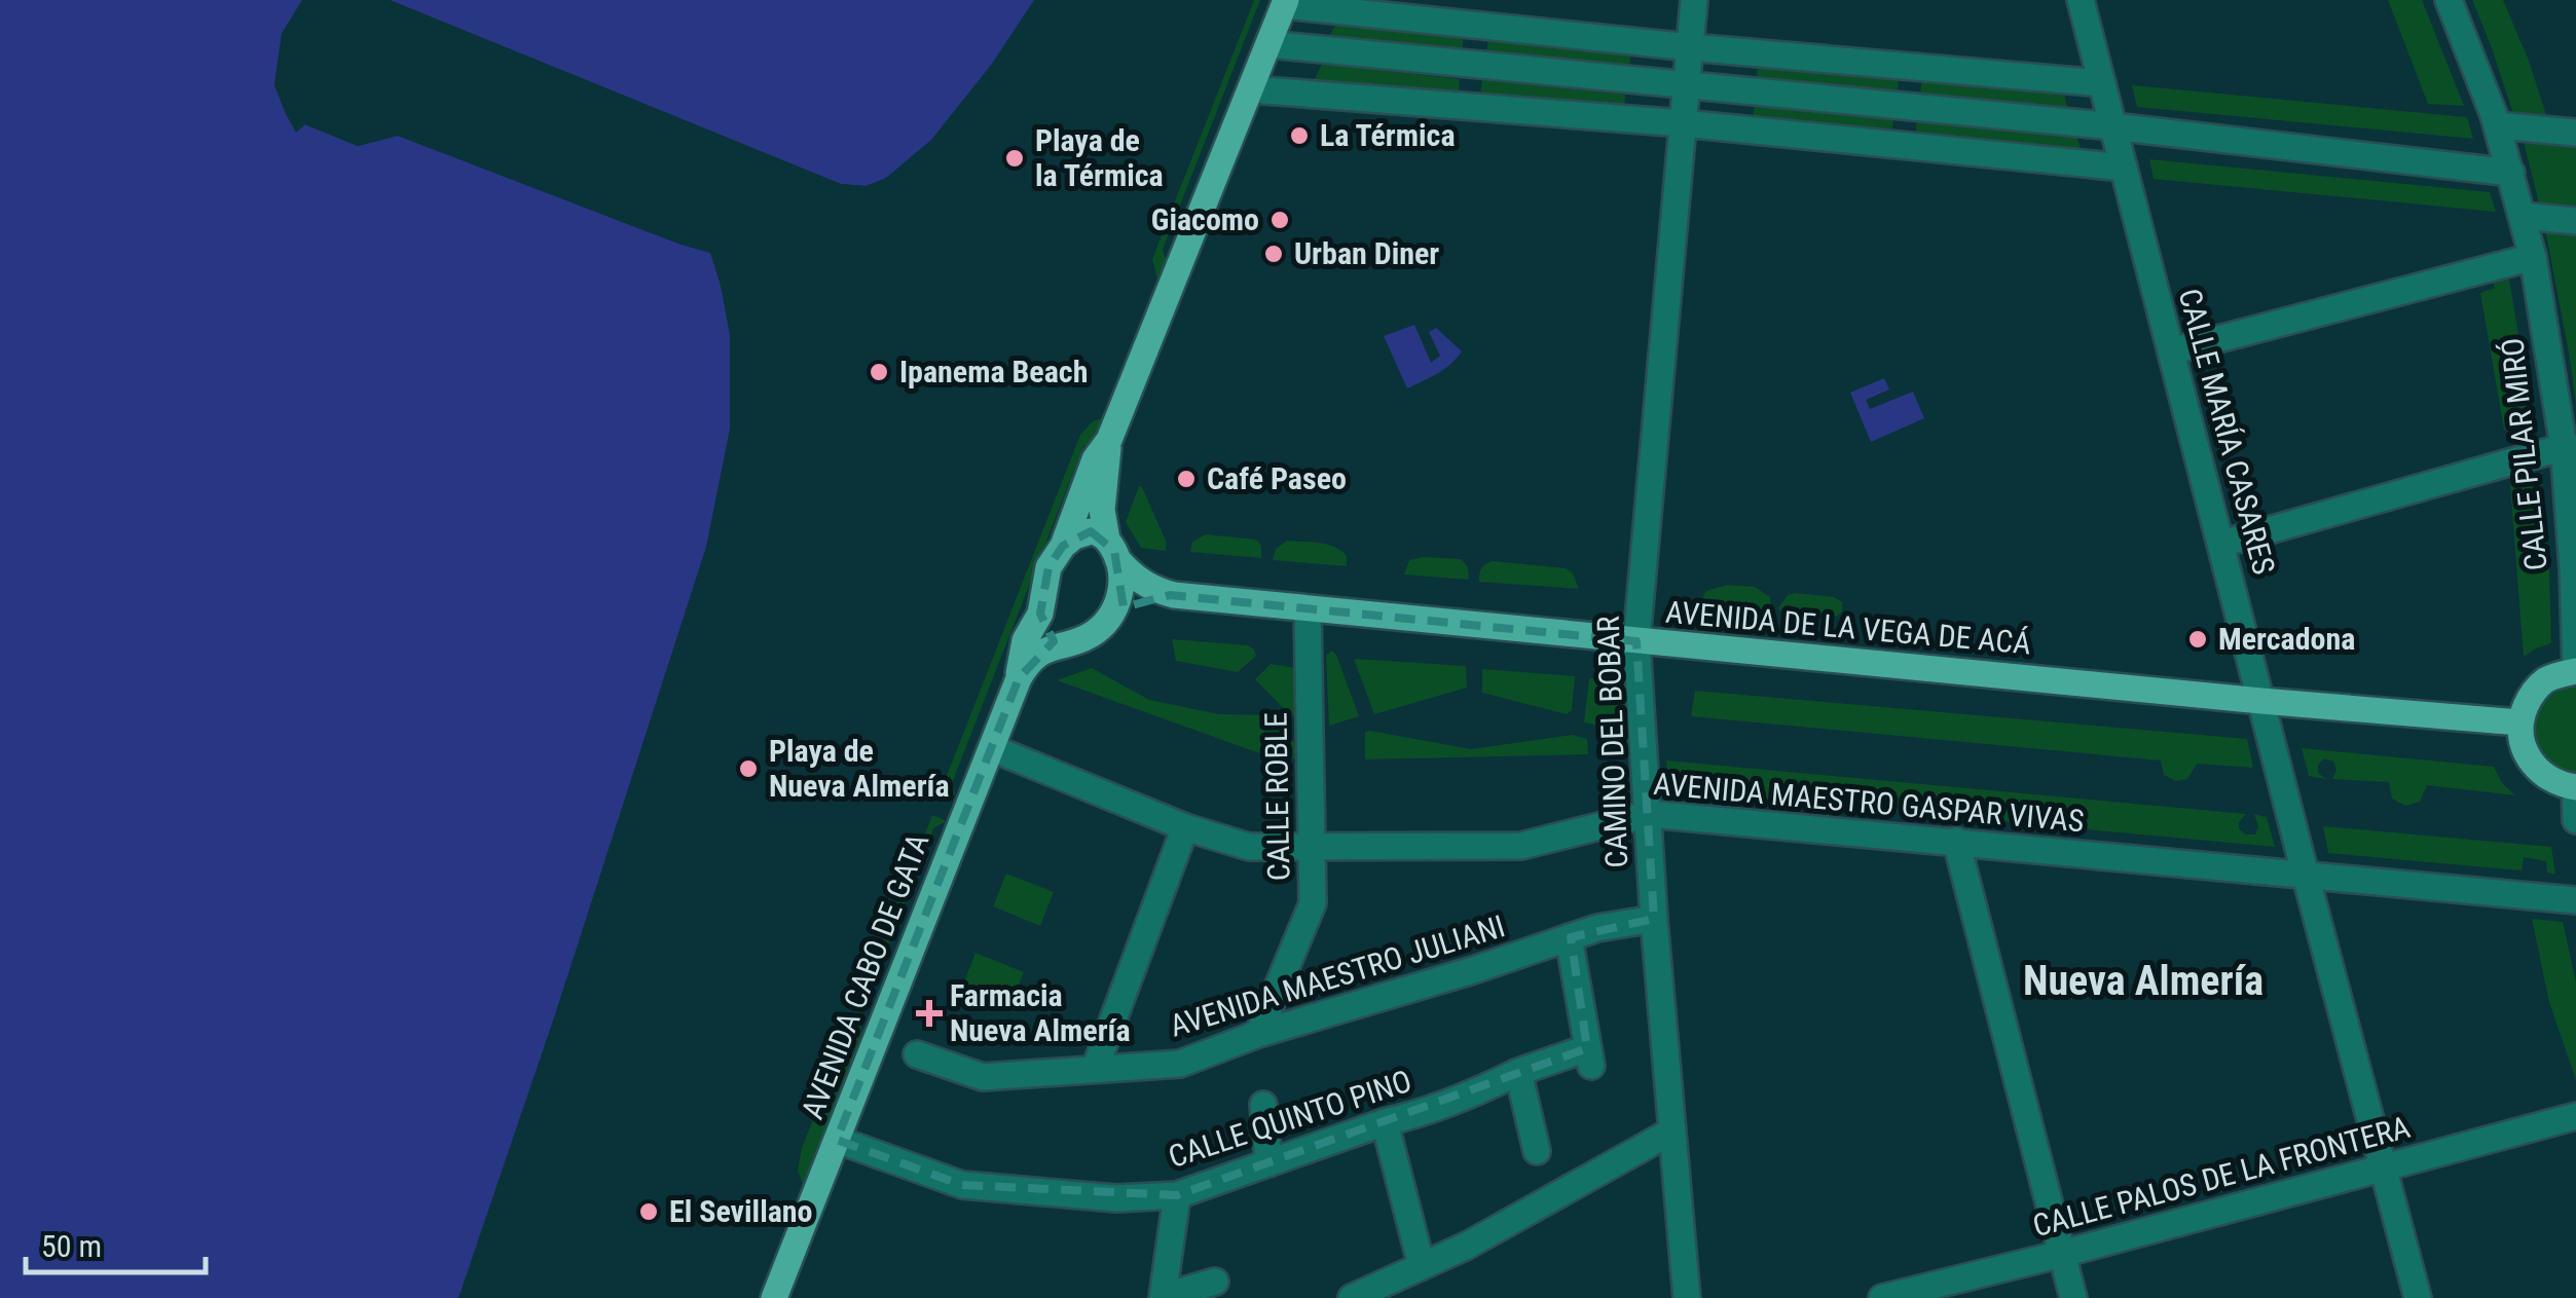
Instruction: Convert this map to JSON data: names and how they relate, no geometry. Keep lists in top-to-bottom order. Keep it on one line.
{"streets":{"main road":["AVENIDA DE LA VEGA DE ACÁ","AVENIDA CABO DE GATA"],"street":["CALLE MARÍA CASARES","CALLE PILAR MIRÓ","CAMINO DEL BOBAR","CALLE ROBLE","AVENIDA MAESTRO GASPAR VIVAS","AVENIDA MAESTRO JULIANI","CALLE QUINTO PINO","CALLE PALOS DE LA FRONTERA"]},"crossings":[["CALLE MARÍA CASARES","AVENIDA DE LA VEGA DE ACÁ"],["CALLE MARÍA CASARES","AVENIDA MAESTRO GASPAR VIVAS"],["CALLE MARÍA CASARES","CALLE PALOS DE LA FRONTERA"],["AVENIDA DE LA VEGA DE ACÁ","CAMINO DEL BOBAR"],["AVENIDA DE LA VEGA DE ACÁ","CALLE ROBLE"],["AVENIDA DE LA VEGA DE ACÁ","AVENIDA CABO DE GATA"],["CAMINO DEL BOBAR","AVENIDA MAESTRO GASPAR VIVAS"],["CAMINO DEL BOBAR","AVENIDA MAESTRO JULIANI"],["CALLE ROBLE","AVENIDA MAESTRO GASPAR VIVAS"],["CALLE ROBLE","AVENIDA MAESTRO JULIANI"],["AVENIDA MAESTRO GASPAR VIVAS","AVENIDA CABO DE GATA"],["AVENIDA CABO DE GATA","CALLE QUINTO PINO"],["AVENIDA MAESTRO JULIANI","CALLE QUINTO PINO"]],"districts":["Nueva Almería"],"places":{"other":["La Térmica","Playa de la Térmica","Giacomo","Urban Diner","Ipanema Beach","Café Paseo","Mercadona","Playa de Nueva Almería","El Sevillano"],"health":["Farmacia Nueva Almería"]},"scale_bar":"50 m"}
